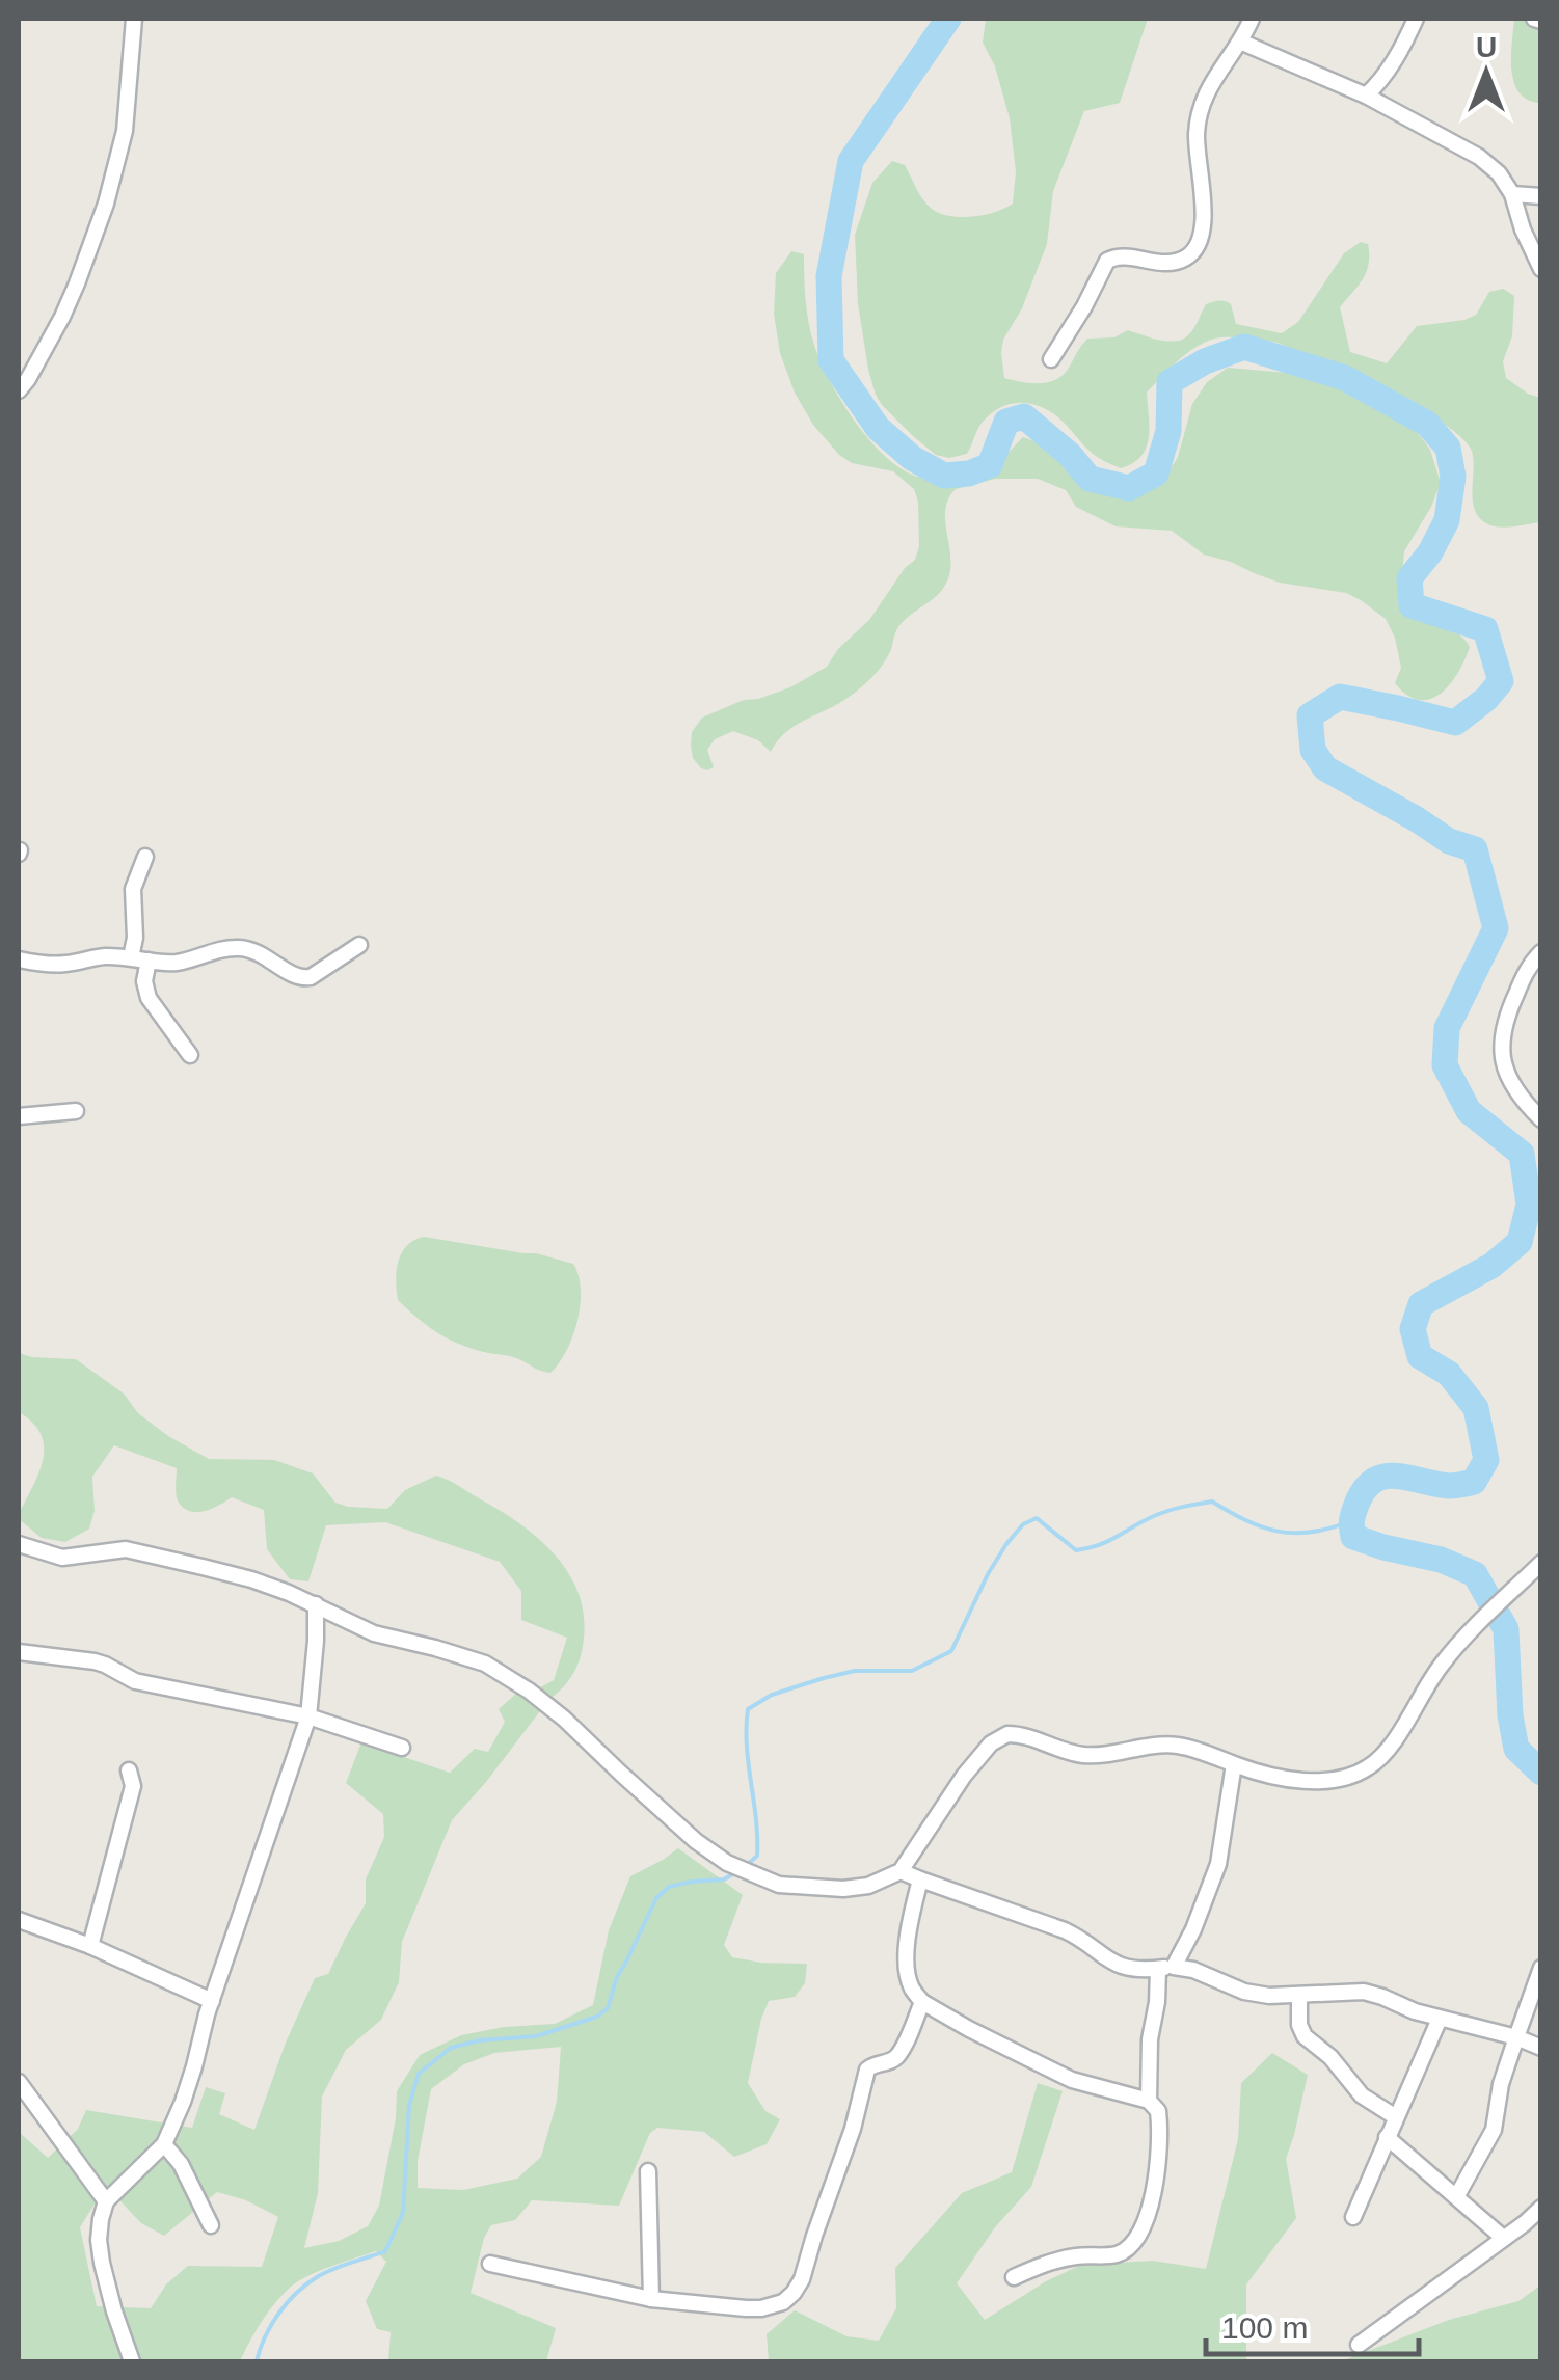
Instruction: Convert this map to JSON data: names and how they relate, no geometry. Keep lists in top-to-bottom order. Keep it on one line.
{"scale_bar":"100 m","north":"top"}
